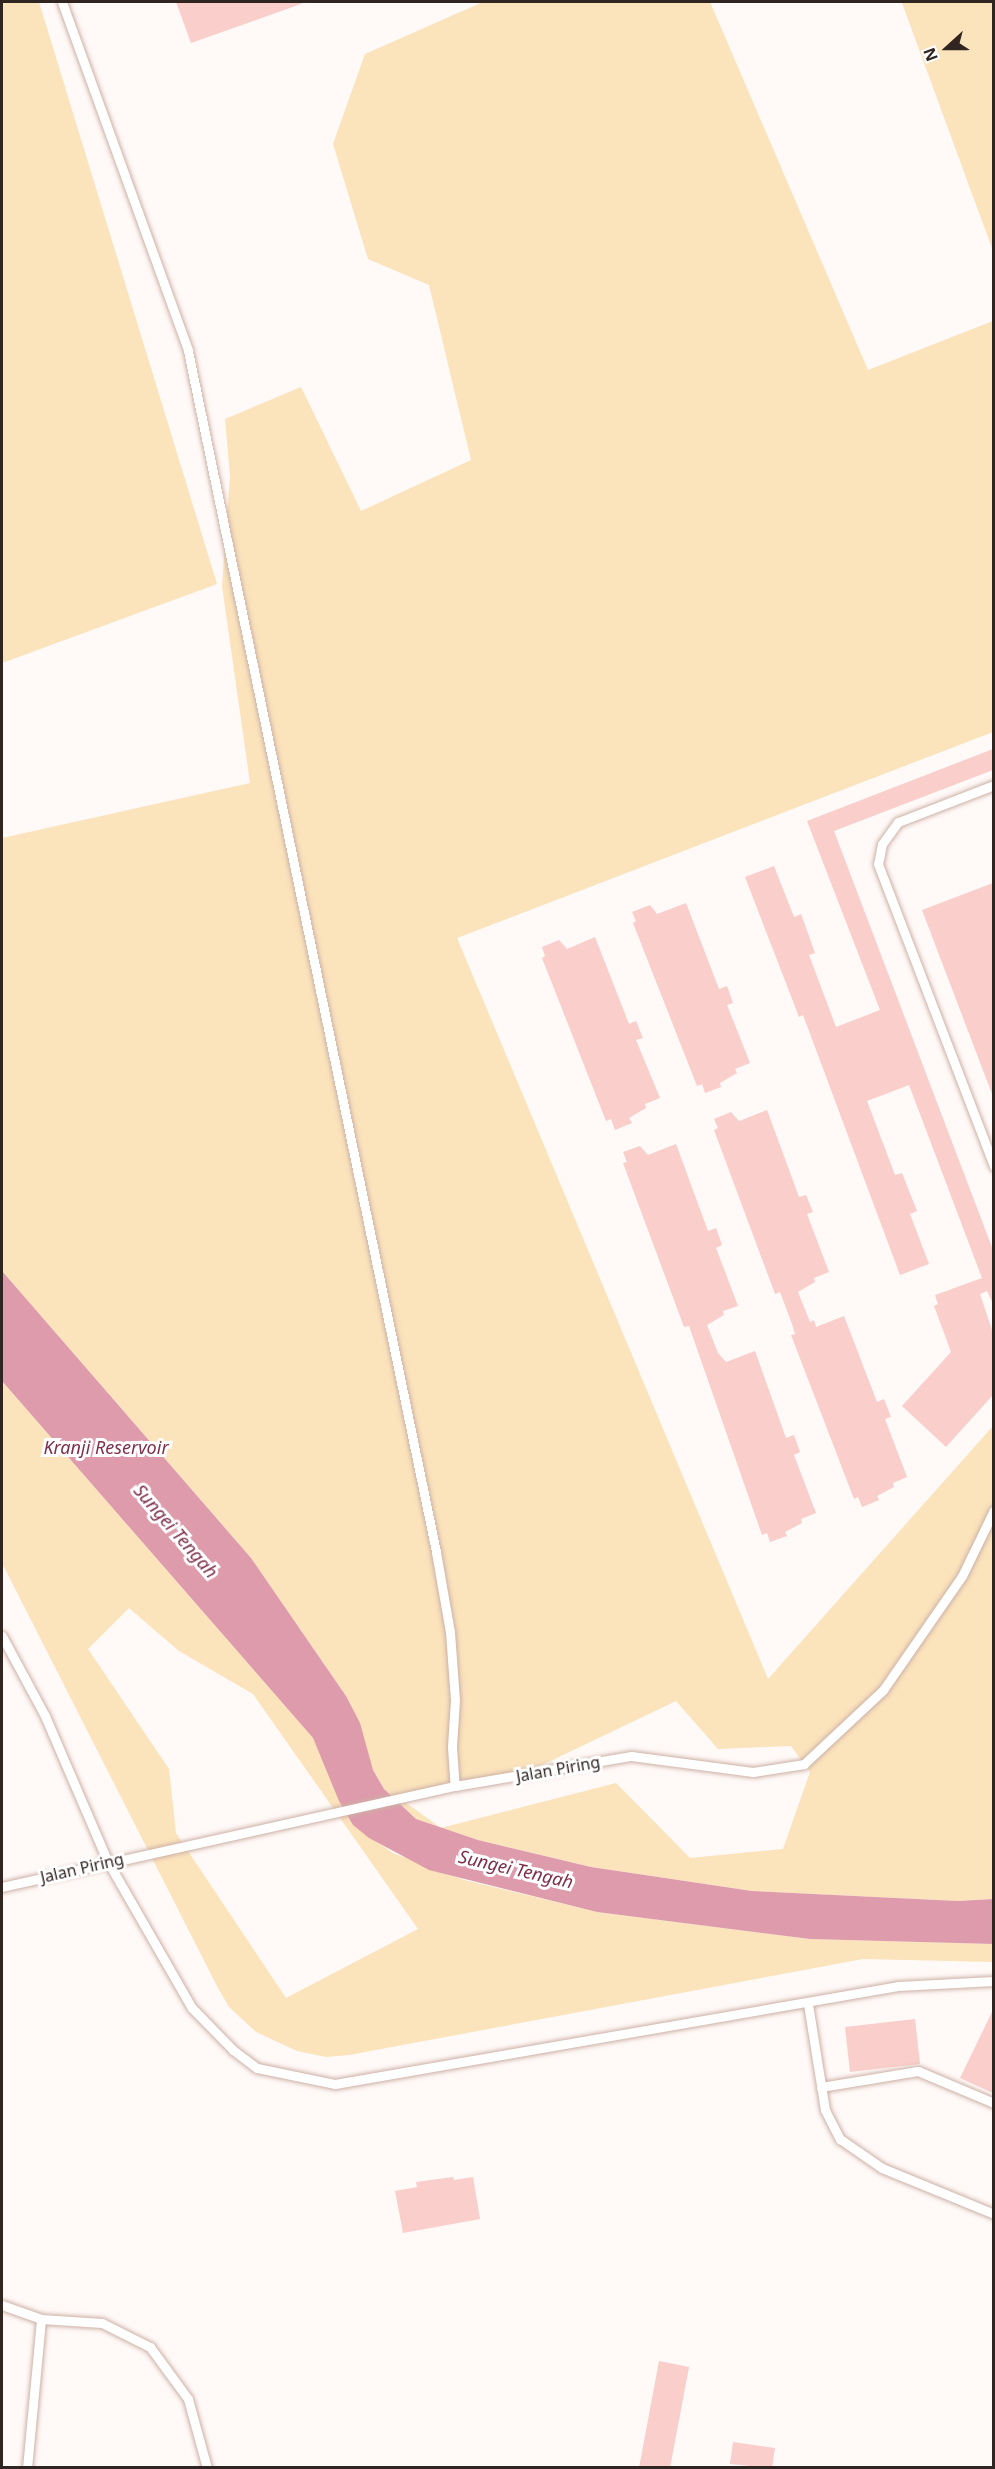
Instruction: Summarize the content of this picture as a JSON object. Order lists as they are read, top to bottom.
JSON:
{
  "streets": {
    "lane": ["Jalan Piring"]
  },
  "water": ["Kranji Reservoir", "Sungei Tengah"],
  "north": "left"
}
